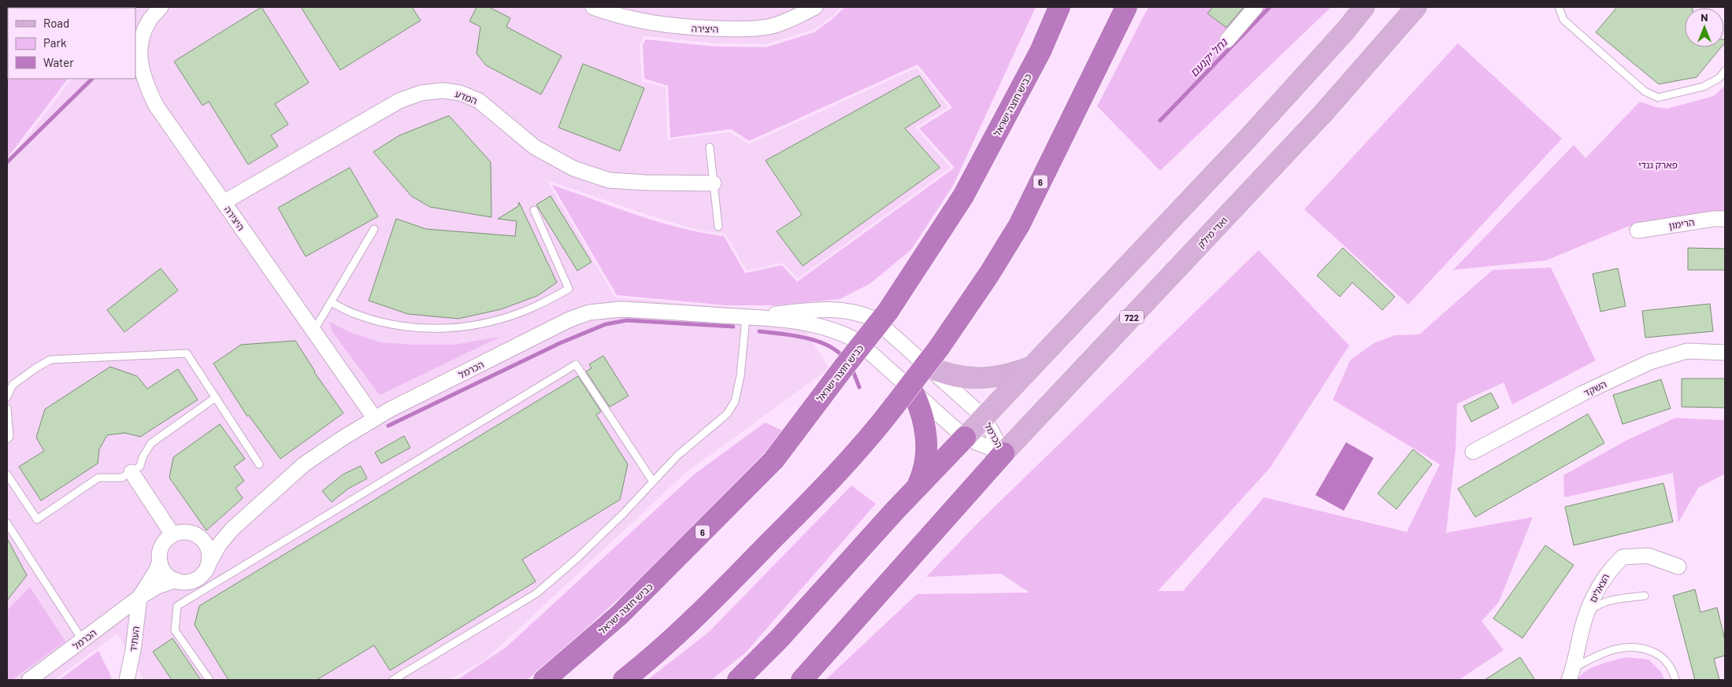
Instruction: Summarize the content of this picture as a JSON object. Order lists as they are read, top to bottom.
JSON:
{
  "streets": {
    "highway": ["כביש חוצה ישראל", "6"],
    "main road": ["ואדי מילק", "722"],
    "street": [
      "היצירה",
      "המדע",
      "הרימון",
      "הכרמל",
      "השקד",
      "הצאלים",
      "העתיד"
    ]
  },
  "crossings": [
    ["היצירה", "המדע"],
    ["היצירה", "הכרמל"],
    ["ואדי מילק", "הכרמל"],
    ["הכרמל", "העתיד"]
  ],
  "water": ["נחל יקנעם"],
  "parks": ["פארק גנדי"],
  "legend": ["Road", "Park", "Water"],
  "north": "top"
}
